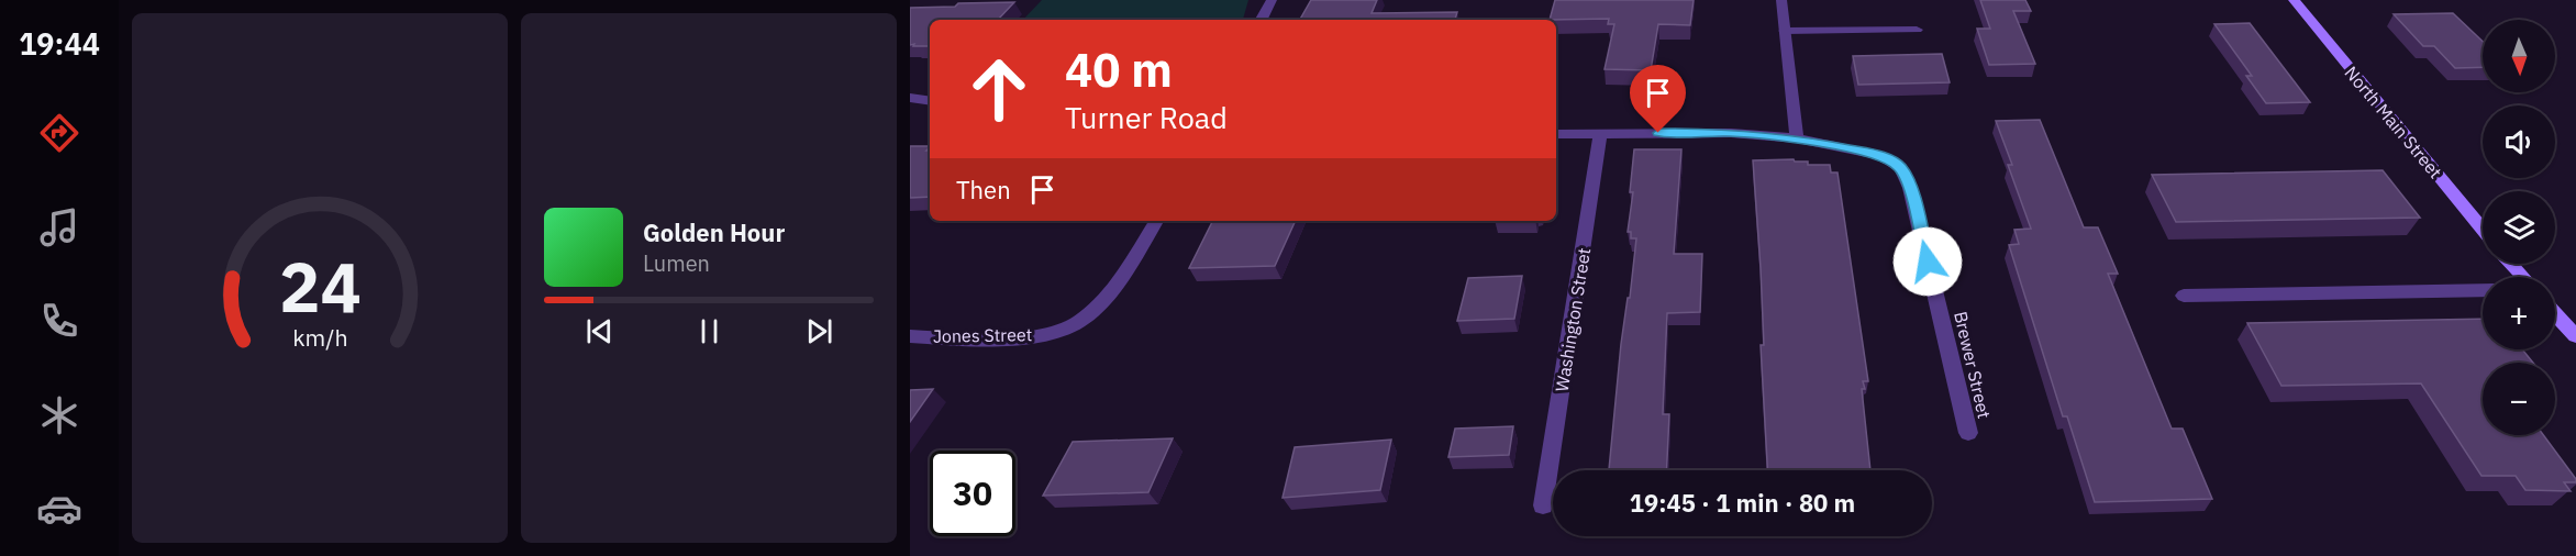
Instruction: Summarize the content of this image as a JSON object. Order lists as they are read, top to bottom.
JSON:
{
  "streets": {
    "main road": ["North Main Street"],
    "street": ["Washington Street", "Jones Street", "Brewer Street"]
  },
  "crossings": [
    ["Washington Street", "Brewer Street"]
  ],
  "north": "bottom",
  "page": {
    "tabs": "19:44",
    "map_buttons": ["+", "−"],
    "turn": ["40 m", "Turner Road"],
    "then": "Then",
    "song": ["Golden Hour", "Lumen"],
    "limit": "30",
    "trip": "19:45 · 1 min · 80 m",
    "gauge": ["24", "km/h"]
  }
}
